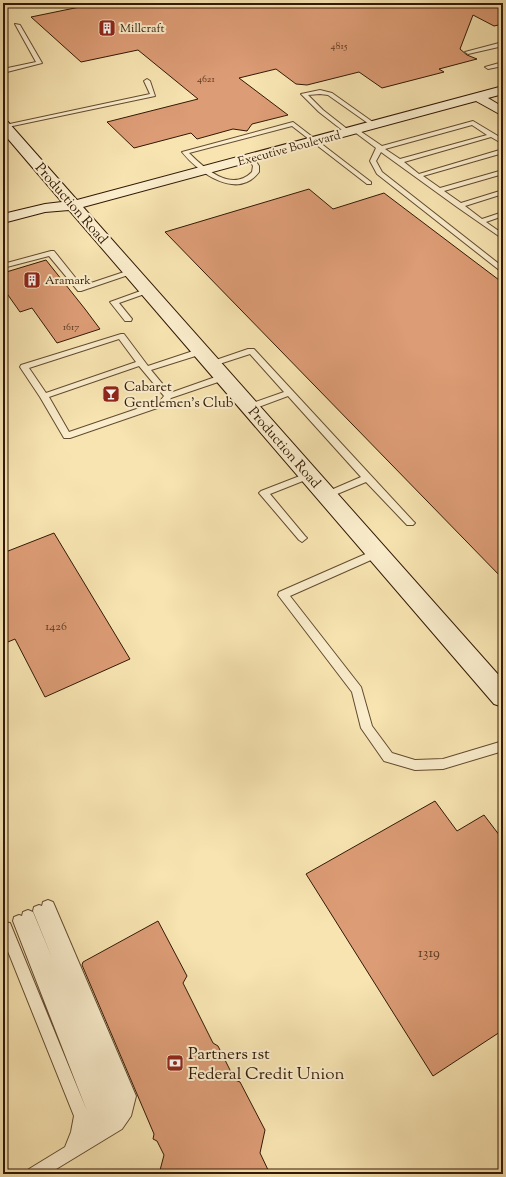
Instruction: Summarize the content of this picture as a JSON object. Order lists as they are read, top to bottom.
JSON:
{
  "streets": {
    "street": ["Executive Boulevard", "Production Road"]
  },
  "crossings": [
    ["Executive Boulevard", "Production Road"]
  ],
  "places": {
    "building": ["Millcraft", "Aramark"],
    "bar": ["Cabaret Gentlemen's Club"],
    "bank": ["Partners 1st Federal Credit Union"]
  },
  "house_numbers": [
    "4815",
    "4621",
    "1617",
    "1426",
    "1319"
  ]
}
